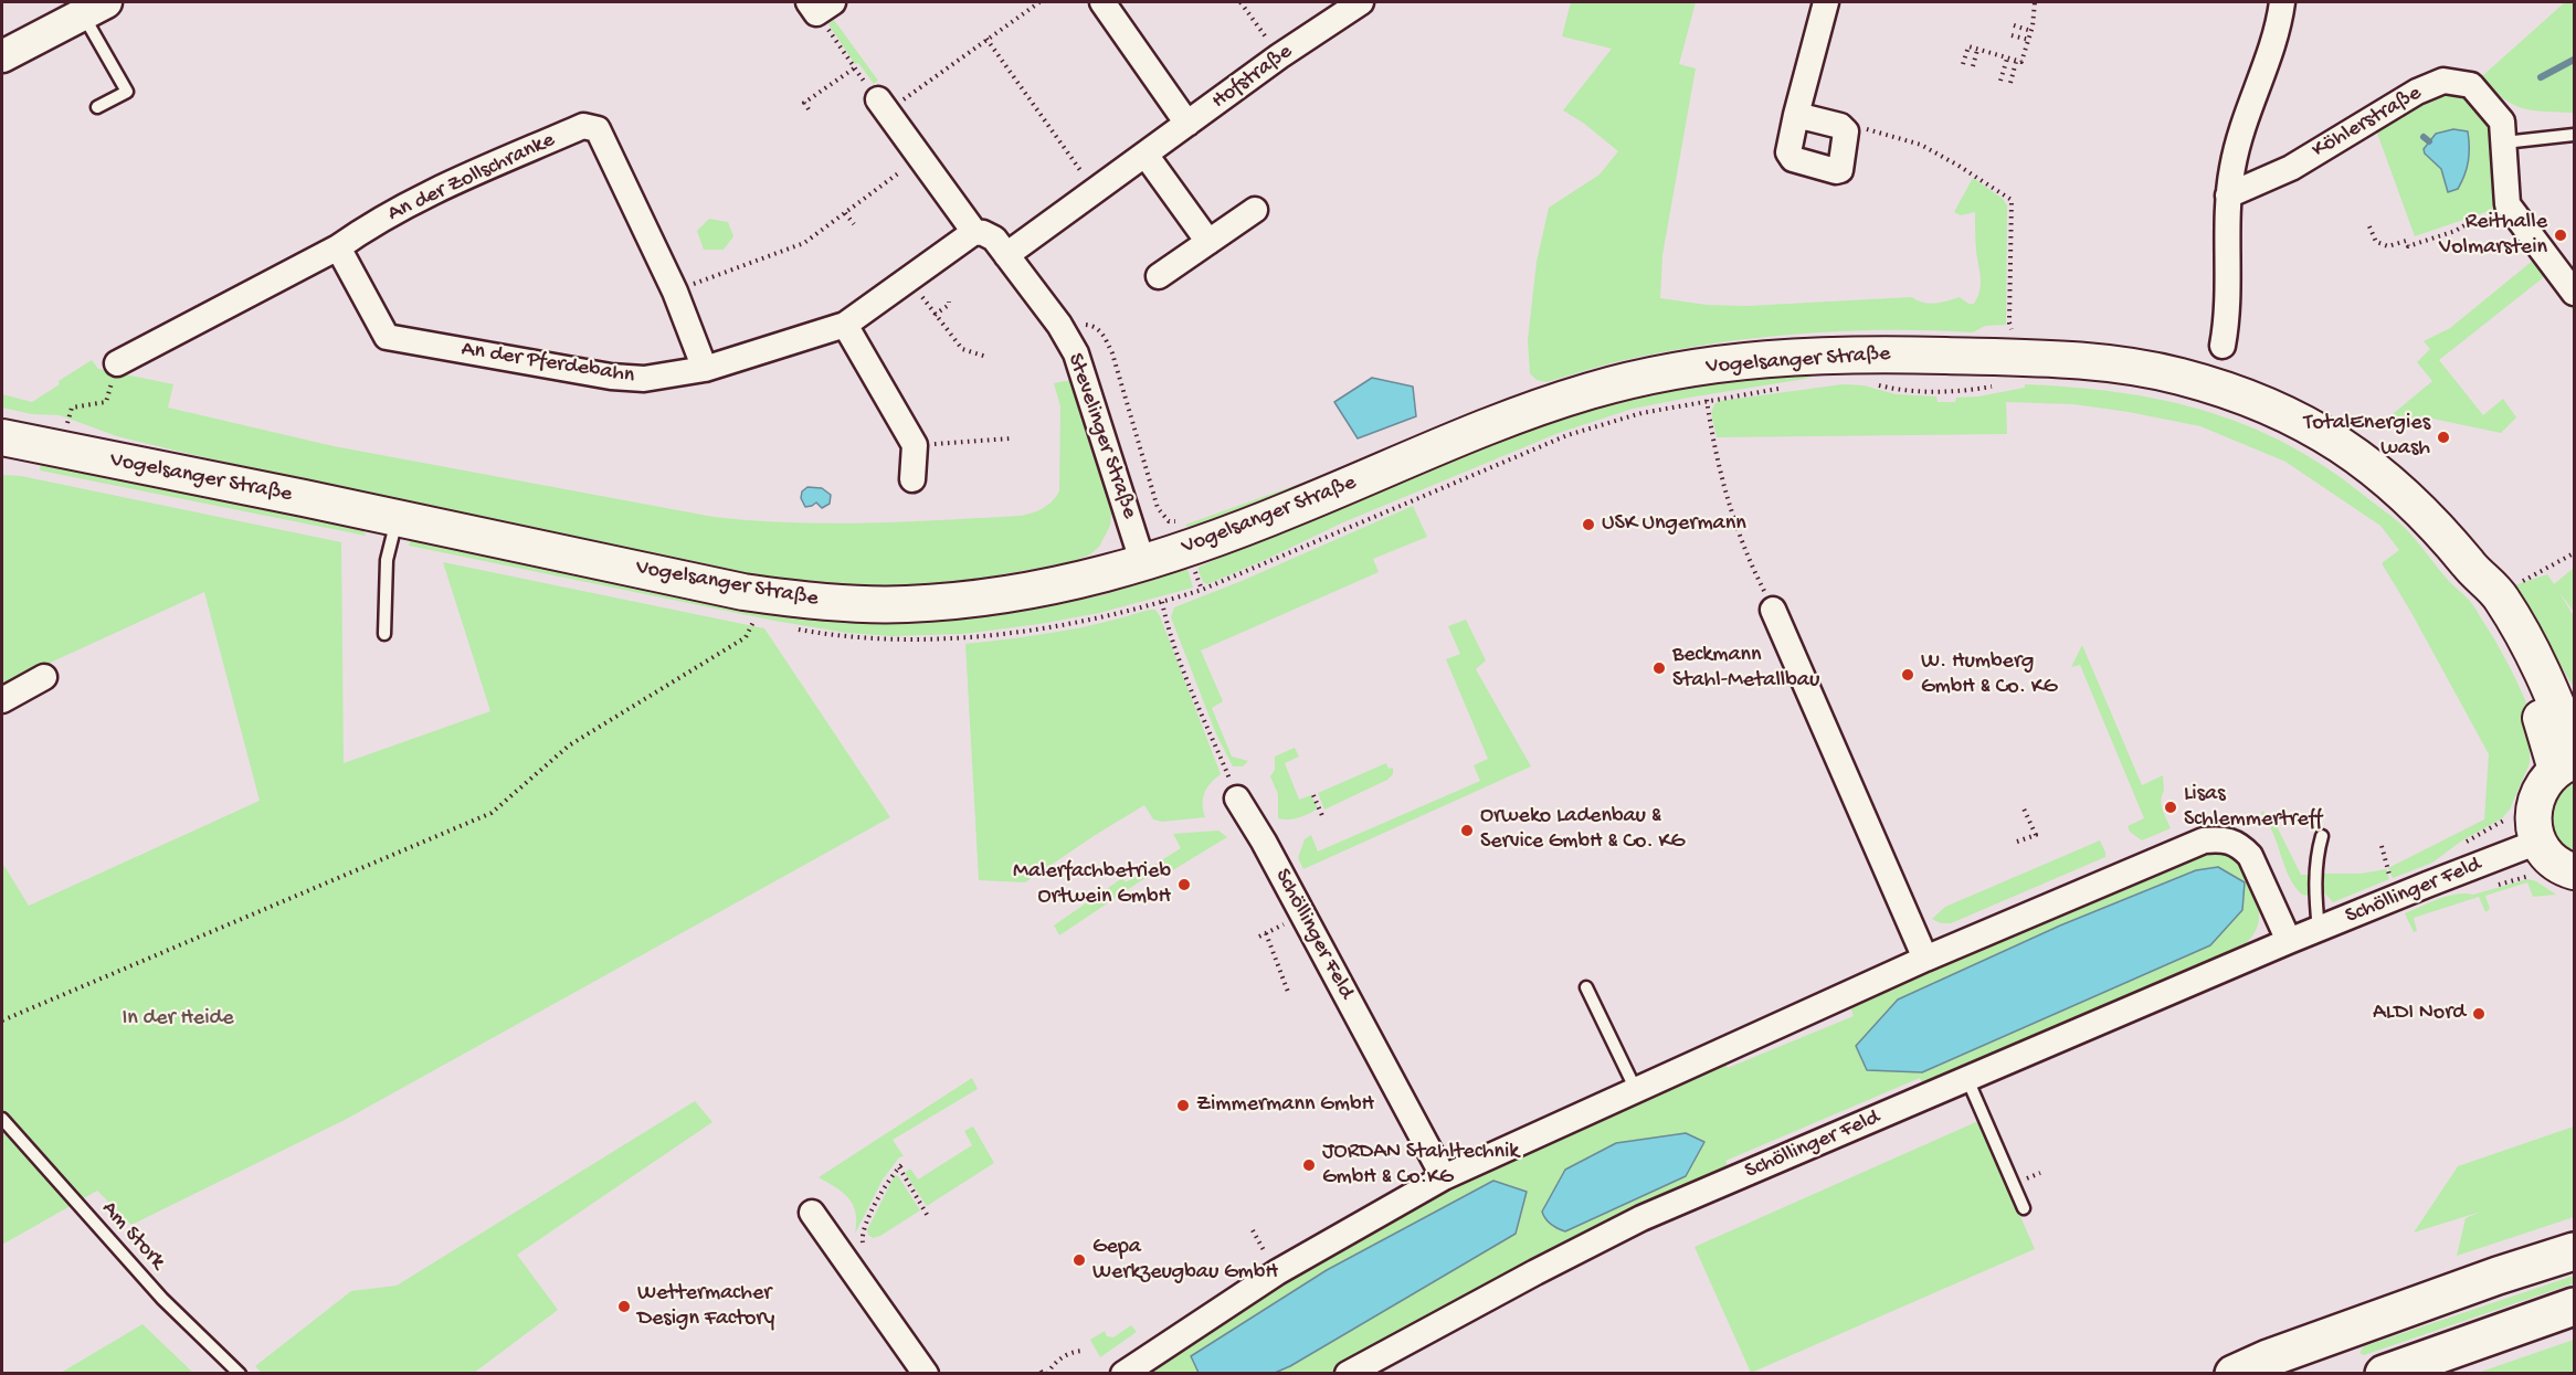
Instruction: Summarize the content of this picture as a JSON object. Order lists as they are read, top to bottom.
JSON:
{
  "streets": {
    "main road": ["Vogelsanger Straße"],
    "street": [
      "Hofstraße",
      "Köhlerstraße",
      "An der Zollschranke",
      "An der Pferdebahn",
      "Stevelinger Straße",
      "Schöllinger Feld"
    ],
    "lane": ["Am Stork"]
  },
  "crossings": [
    ["Hofstraße", "Stevelinger Straße"],
    ["An der Zollschranke", "An der Pferdebahn"],
    ["Vogelsanger Straße", "Stevelinger Straße"],
    ["An der Pferdebahn", "Stevelinger Straße"]
  ],
  "parks": ["In der Heide"],
  "places": [
    "Reithalle Volmarstein",
    "TotalEnergies wash",
    "USK Ungermann",
    "Beckmann Stahl-Metallbau",
    "W. Humberg GmbH & Co. KG",
    "Lisas Schlemmertreff",
    "Orweko Ladenbau & Service GmbH & Co. KG",
    "Malerfachbetrieb Ortwein GmbH",
    "ALDI Nord",
    "Zimmermann GmbH",
    "JORDAN Stahltechnik GmbH & Co.KG",
    "Gepa Werkzeugbau GmbH",
    "Wettermacher Design Factory"
  ]
}
